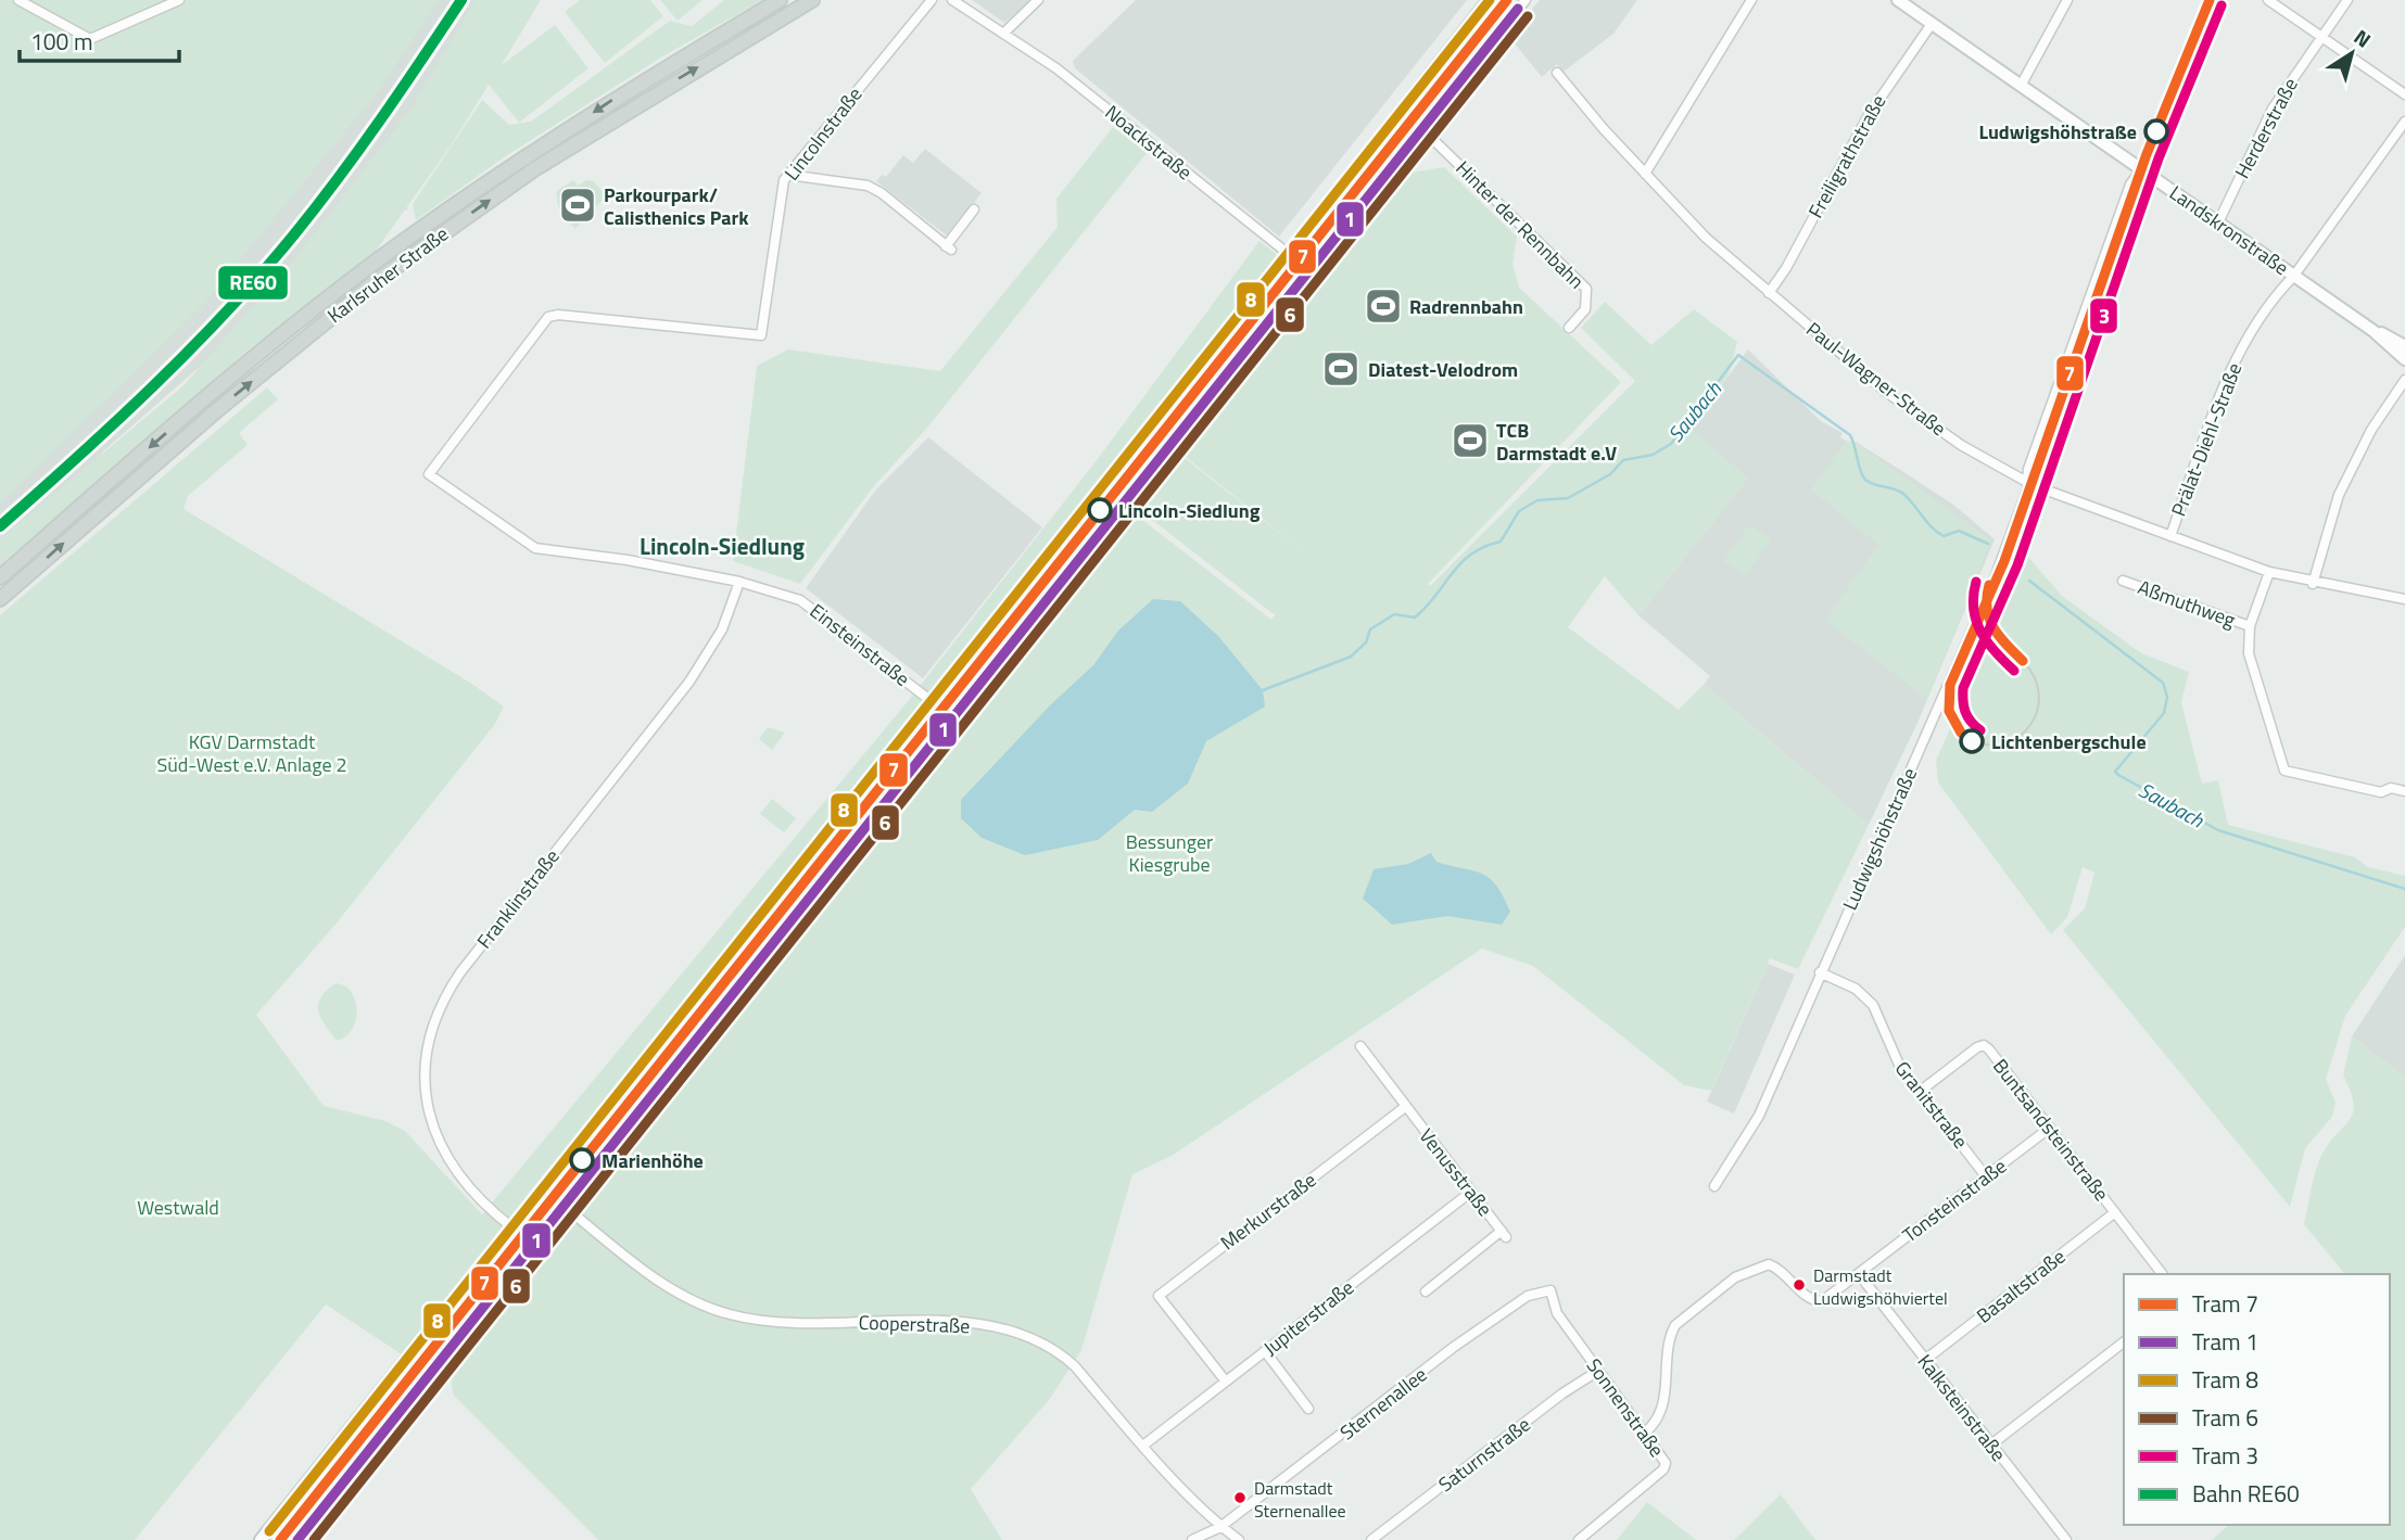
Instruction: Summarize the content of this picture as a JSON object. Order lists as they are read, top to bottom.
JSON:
{
  "streets": {
    "main road": ["Karlsruher Straße"],
    "street": [
      "Herderstraße",
      "Lincolnstraße",
      "Noackstraße",
      "Freiligrathstraße",
      "Hinter der Rennbahn",
      "Landskronstraße",
      "Paul-Wagner-Straße",
      "Prälat-Diehl-Straße",
      "Aßmuthweg",
      "Einsteinstraße",
      "Ludwigshöhstraße",
      "Franklinstraße",
      "Granitstraße",
      "Buntsandsteinstraße",
      "Venusstraße",
      "Tonsteinstraße",
      "Merkurstraße",
      "Basaltstraße",
      "Jupiterstraße",
      "Cooperstraße",
      "Sternenallee",
      "Sonnenstraße",
      "Kalksteinstraße",
      "Saturnstraße"
    ]
  },
  "crossings": [
    ["Herderstraße", "Landskronstraße"],
    ["Lincolnstraße", "Einsteinstraße"],
    ["Freiligrathstraße", "Landskronstraße"],
    ["Freiligrathstraße", "Paul-Wagner-Straße"],
    ["Landskronstraße", "Prälat-Diehl-Straße"],
    ["Landskronstraße", "Ludwigshöhstraße"],
    ["Paul-Wagner-Straße", "Prälat-Diehl-Straße"],
    ["Paul-Wagner-Straße", "Ludwigshöhstraße"],
    ["Einsteinstraße", "Franklinstraße"],
    ["Ludwigshöhstraße", "Granitstraße"],
    ["Granitstraße", "Buntsandsteinstraße"],
    ["Granitstraße", "Tonsteinstraße"],
    ["Buntsandsteinstraße", "Tonsteinstraße"],
    ["Buntsandsteinstraße", "Basaltstraße"],
    ["Venusstraße", "Merkurstraße"],
    ["Venusstraße", "Jupiterstraße"],
    ["Tonsteinstraße", "Sonnenstraße"],
    ["Tonsteinstraße", "Kalksteinstraße"],
    ["Merkurstraße", "Jupiterstraße"],
    ["Basaltstraße", "Kalksteinstraße"],
    ["Jupiterstraße", "Cooperstraße"],
    ["Cooperstraße", "Sternenallee"],
    ["Sternenallee", "Sonnenstraße"],
    ["Sonnenstraße", "Saturnstraße"]
  ],
  "districts": ["Lincoln-Siedlung"],
  "water": ["Saubach"],
  "parks": ["KGV Darmstadt Süd-West e.V. Anlage 2", "Bessunger Kiesgrube", "Westwald"],
  "places": {
    "other": [
      "Ludwigshöhstraße",
      "Lincoln-Siedlung",
      "Lichtenbergschule",
      "Marienhöhe",
      "Darmstadt Ludwigshöhviertel",
      "Darmstadt Sternenallee"
    ],
    "sports": [
      "Parkourpark/ Calisthenics Park",
      "Radrennbahn",
      "Diatest-Velodrom",
      "TCB Darmstadt e.V"
    ]
  },
  "lines": [
    "tram line 7",
    "tram line 8",
    "rail line RE60",
    "tram line 3",
    "tram line 1",
    "tram line 6"
  ],
  "legend": [
    "Tram 7",
    "Tram 1",
    "Tram 8",
    "Tram 6",
    "Tram 3",
    "Bahn RE60"
  ],
  "scale_bar": "100 m",
  "north": "top right"
}
